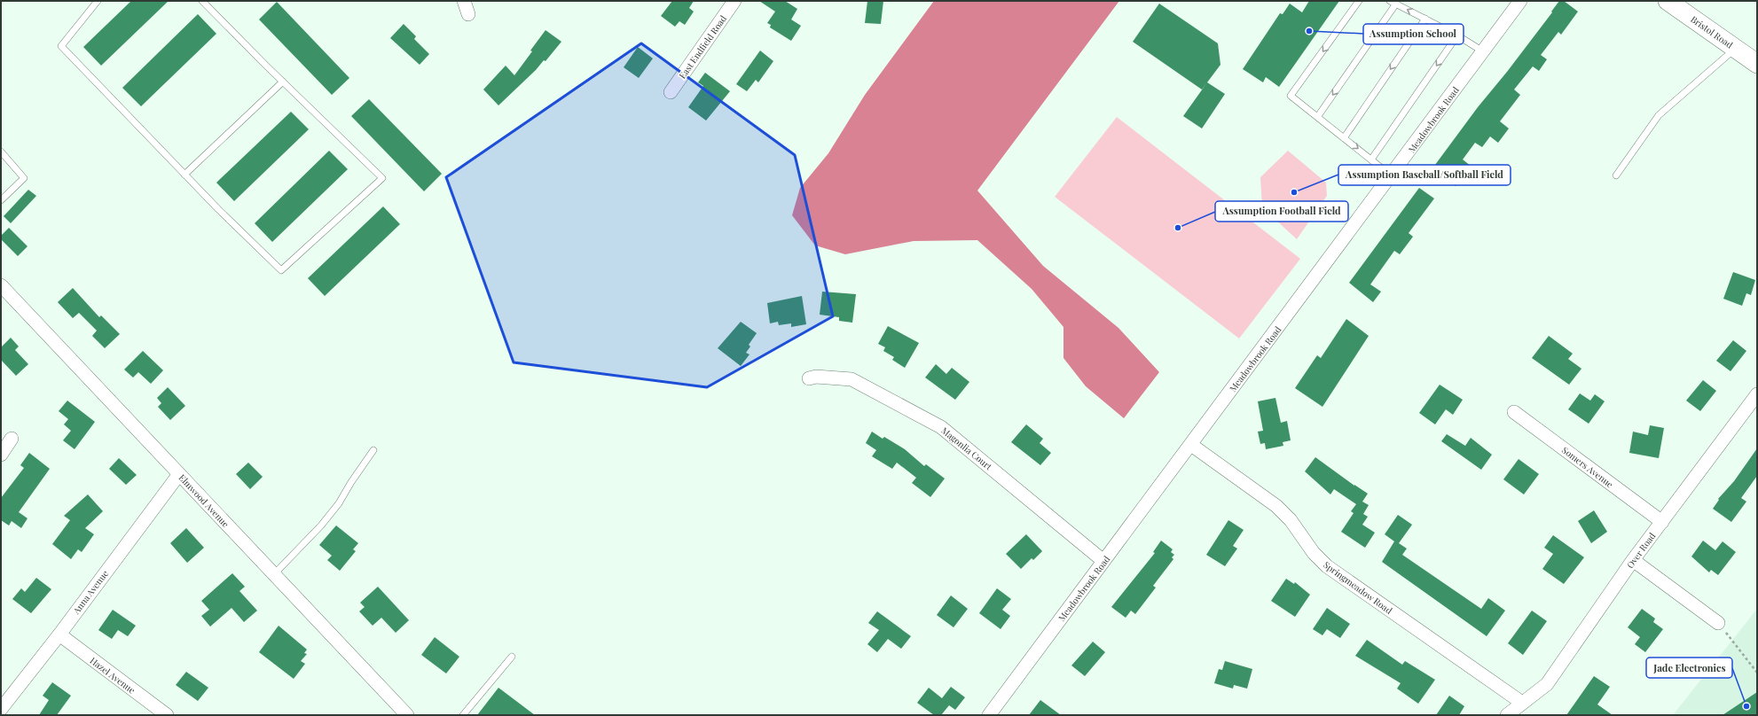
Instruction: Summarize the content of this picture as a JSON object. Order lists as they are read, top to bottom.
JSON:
{
  "streets": {
    "main road": ["Bristol Road"],
    "street": [
      "East Endfield Road",
      "Meadowbrook Road",
      "Magonlia Court",
      "Somers Avenue",
      "Elmwood Avenue",
      "Over Road",
      "Springmeadow Road",
      "Anna Avenue",
      "Hazel Avenue"
    ]
  },
  "crossings": [
    ["Meadowbrook Road", "Magonlia Court"],
    ["Meadowbrook Road", "Springmeadow Road"],
    ["Somers Avenue", "Over Road"],
    ["Elmwood Avenue", "Anna Avenue"],
    ["Over Road", "Springmeadow Road"],
    ["Anna Avenue", "Hazel Avenue"]
  ],
  "places": [
    "Assumption School",
    "Assumption Baseball/Softball Field",
    "Assumption Football Field",
    "Jade Electronics"
  ]
}
